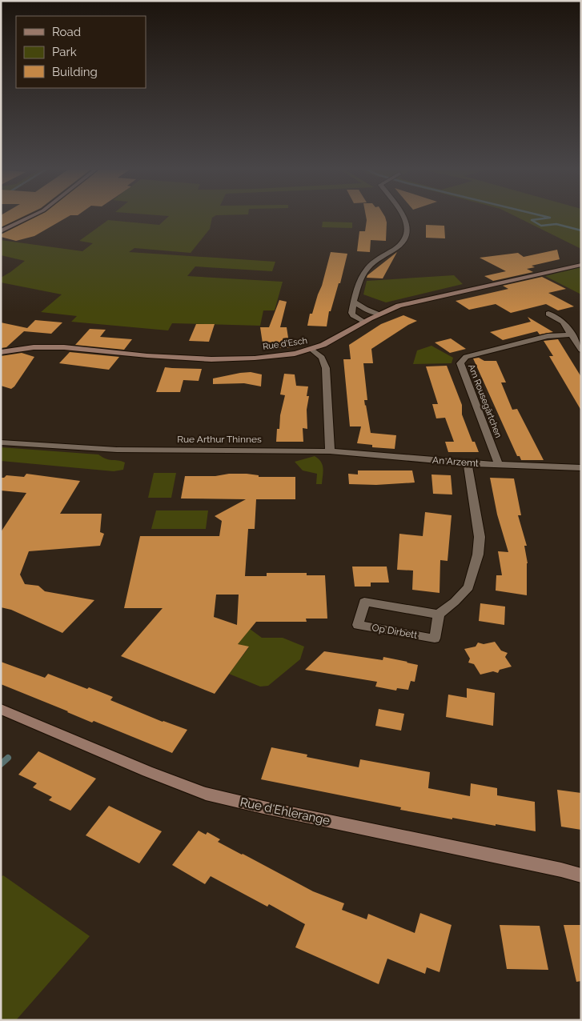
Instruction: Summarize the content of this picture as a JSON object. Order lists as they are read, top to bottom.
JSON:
{
  "streets": {
    "main road": ["Rue d'Esch", "Rue d'Ehlerange"],
    "street": [
      "Am Rousegärtchen",
      "Rue Arthur Thinnes",
      "An Arzemt",
      "Op Dirbett"
    ]
  },
  "crossings": [
    ["Am Rousegärtchen", "An Arzemt"],
    ["Rue Arthur Thinnes", "An Arzemt"]
  ],
  "legend": ["Road", "Park", "Building"]
}
